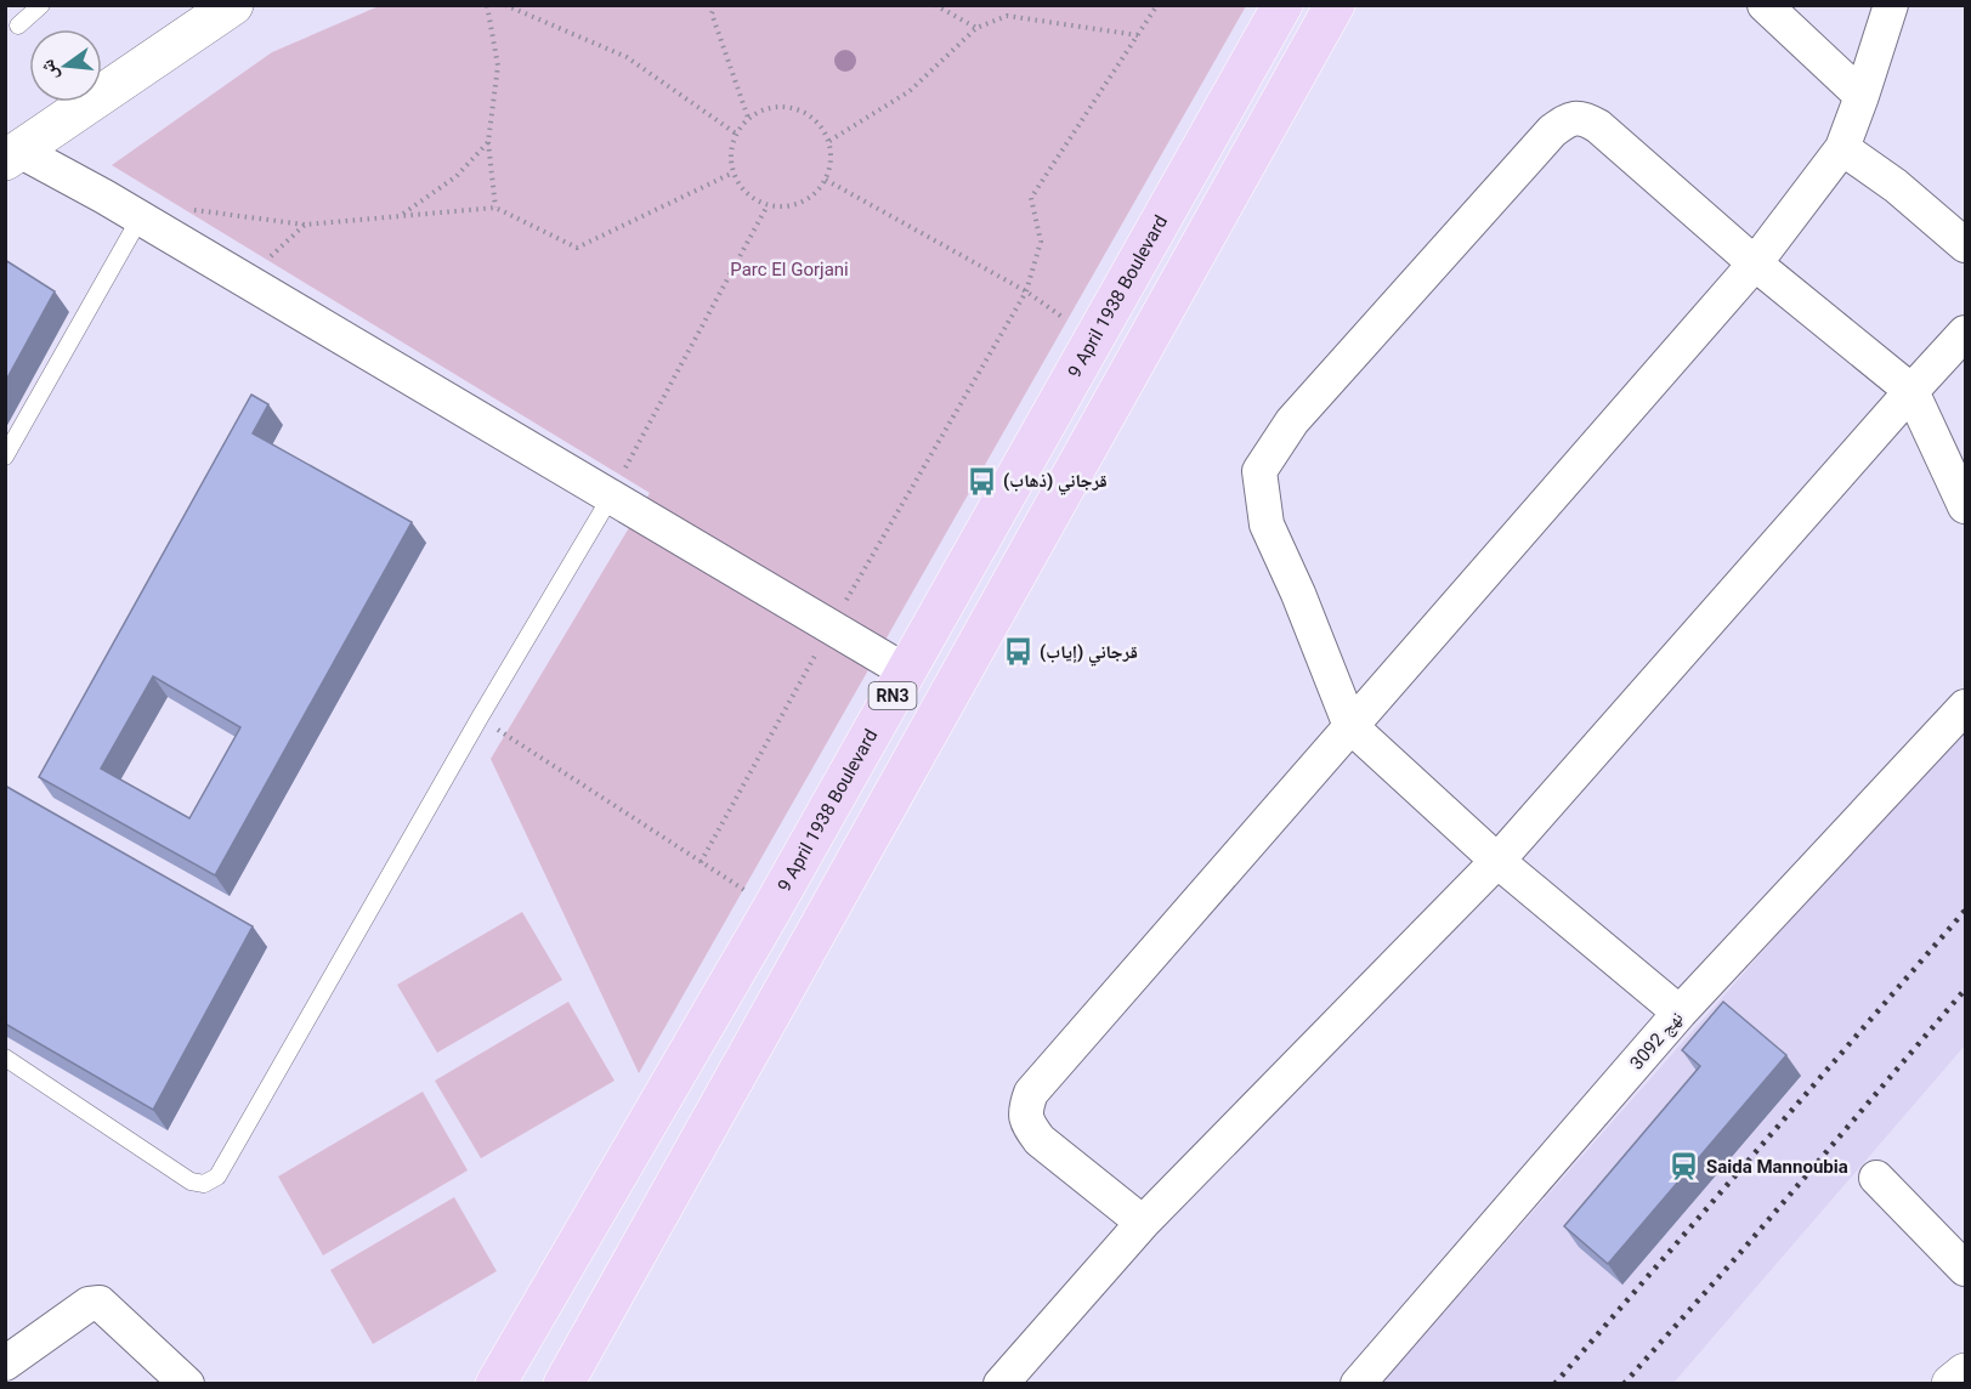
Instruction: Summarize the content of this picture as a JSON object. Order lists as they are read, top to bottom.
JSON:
{
  "streets": {
    "main road": ["9 April 1938 Boulevard", "RN3"],
    "street": ["نهج 3092"]
  },
  "parks": ["Parc El Gorjani"],
  "places": {
    "bus stop": ["قرجاني (ذهاب)", "قرجاني (إياب)"],
    "station": ["Saida Mannoubia"]
  },
  "north": "left"
}
